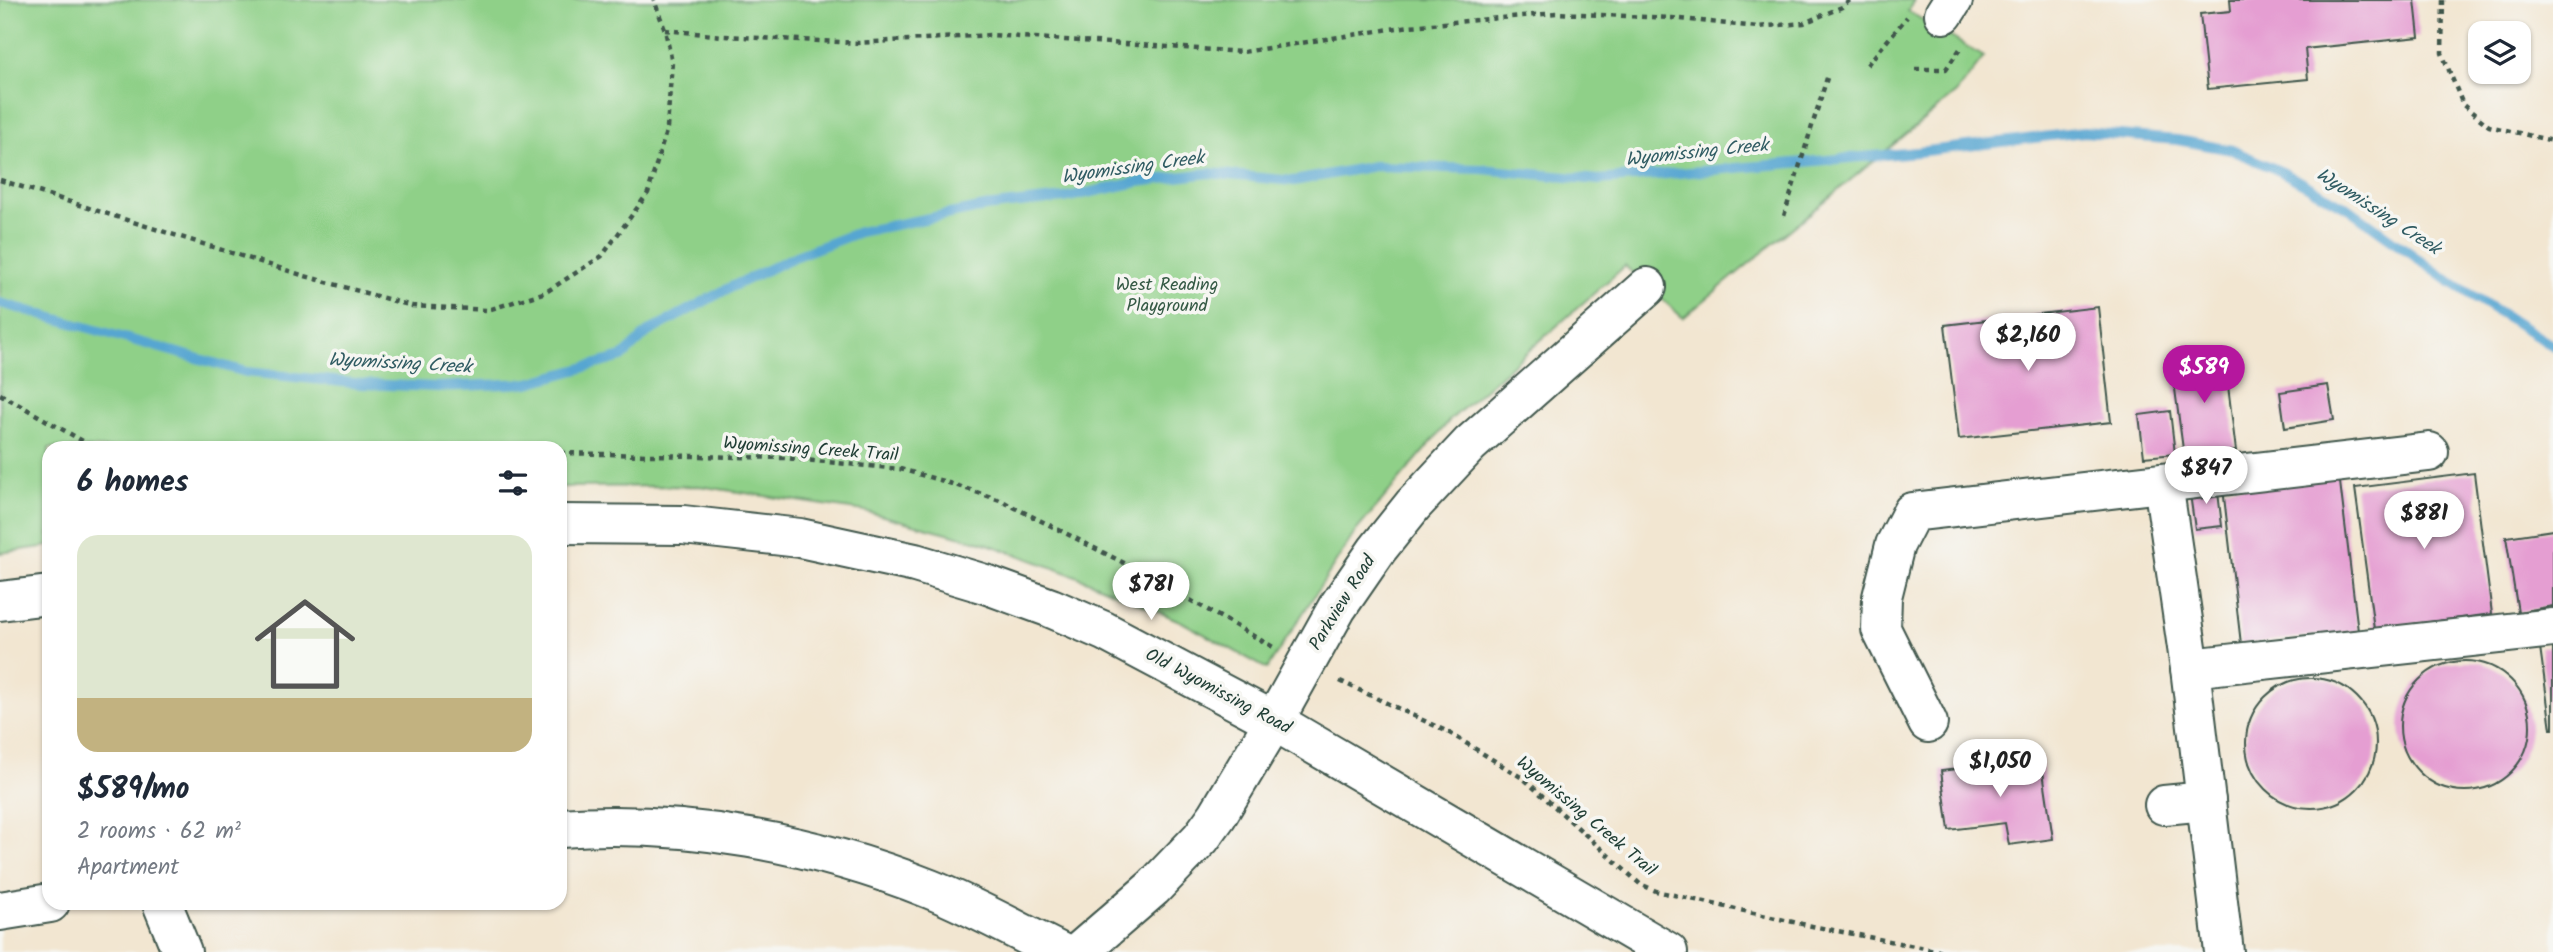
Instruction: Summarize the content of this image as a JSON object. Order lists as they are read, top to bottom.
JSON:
{
  "streets": {
    "street": ["Parkview Road", "Old Wyomissing Road"],
    "path": ["Wyomissing Creek Trail"]
  },
  "crossings": [
    ["Wyomissing Creek Trail", "Parkview Road"],
    ["Parkview Road", "Old Wyomissing Road"]
  ],
  "water": ["Wyomissing Creek"],
  "parks": ["West Reading Playground"],
  "page": {
    "price": [
      "$2,160",
      "$589",
      "$847",
      "$881",
      "$781",
      "$1,050"
    ],
    "heading": "6 homes",
    "list": [
      {
        "name": "$589/mo",
        "note": "2 rooms · 62 m² · Apartment"
      }
    ]
  }
}
